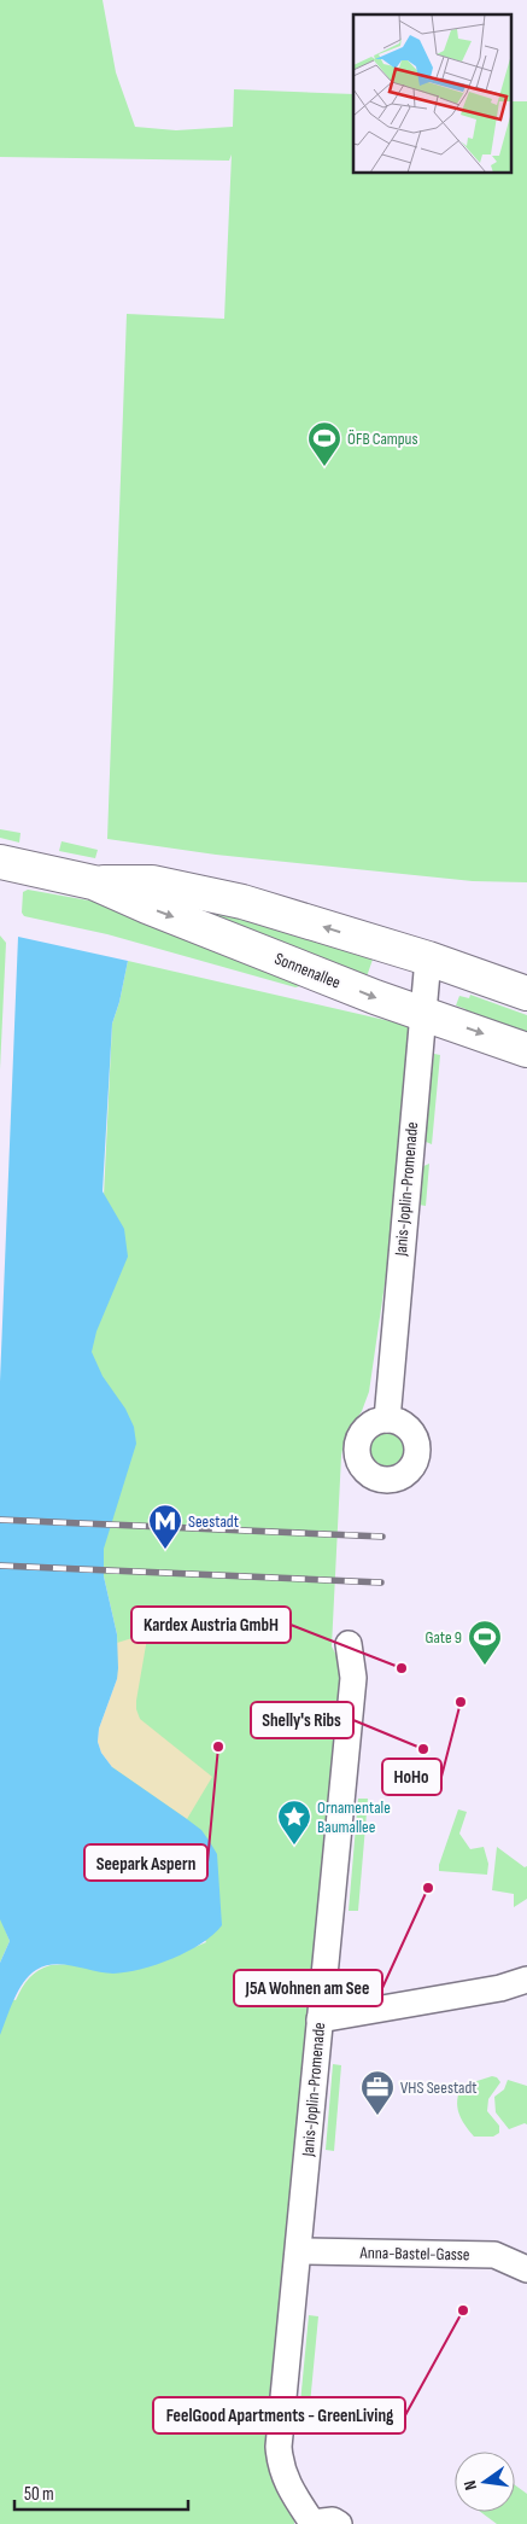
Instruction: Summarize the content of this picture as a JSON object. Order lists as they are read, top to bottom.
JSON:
{
  "streets": {
    "street": ["Sonnenallee", "Janis-Joplin-Promenade", "Anna-Bastel-Gasse"]
  },
  "crossings": [
    ["Sonnenallee", "Janis-Joplin-Promenade"],
    ["Janis-Joplin-Promenade", "Anna-Bastel-Gasse"]
  ],
  "places": {
    "sports": ["ÖFB Campus", "Gate 9"],
    "metro station": ["Seestadt"],
    "other": [
      "Kardex Austria GmbH",
      "HoHo",
      "Seepark Aspern",
      "Shelly's Ribs",
      "J5A Wohnen am See",
      "FeelGood Apartments - GreenLiving"
    ],
    "place": ["Ornamentale Baumallee"],
    "office": ["VHS Seestadt"]
  },
  "scale_bar": "50 m",
  "north": "left"
}
